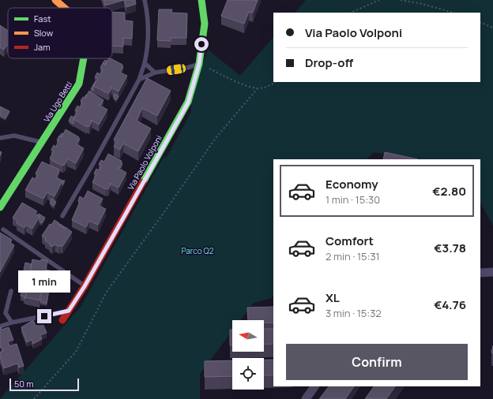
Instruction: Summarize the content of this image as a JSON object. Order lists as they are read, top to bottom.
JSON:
{
  "streets": {
    "street": ["Via Ugo Betti", "Via Paolo Volponi"]
  },
  "parks": ["Parco Q2"],
  "legend": ["Fast", "Slow", "Jam"],
  "scale_bar": "50 m",
  "north": "left",
  "page": {
    "banner": ["Via Paolo Volponi", "Drop-off"],
    "list": [
      {
        "name": "Economy",
        "note": "1 min · 15:30",
        "value": "€2.80"
      },
      {
        "name": "Comfort",
        "note": "2 min · 15:31",
        "value": "€3.78"
      },
      {
        "name": "XL",
        "note": "3 min · 15:32",
        "value": "€4.76"
      }
    ],
    "bubble": "1 min",
    "buttons": "Confirm",
    "scale": "50 m"
  }
}
